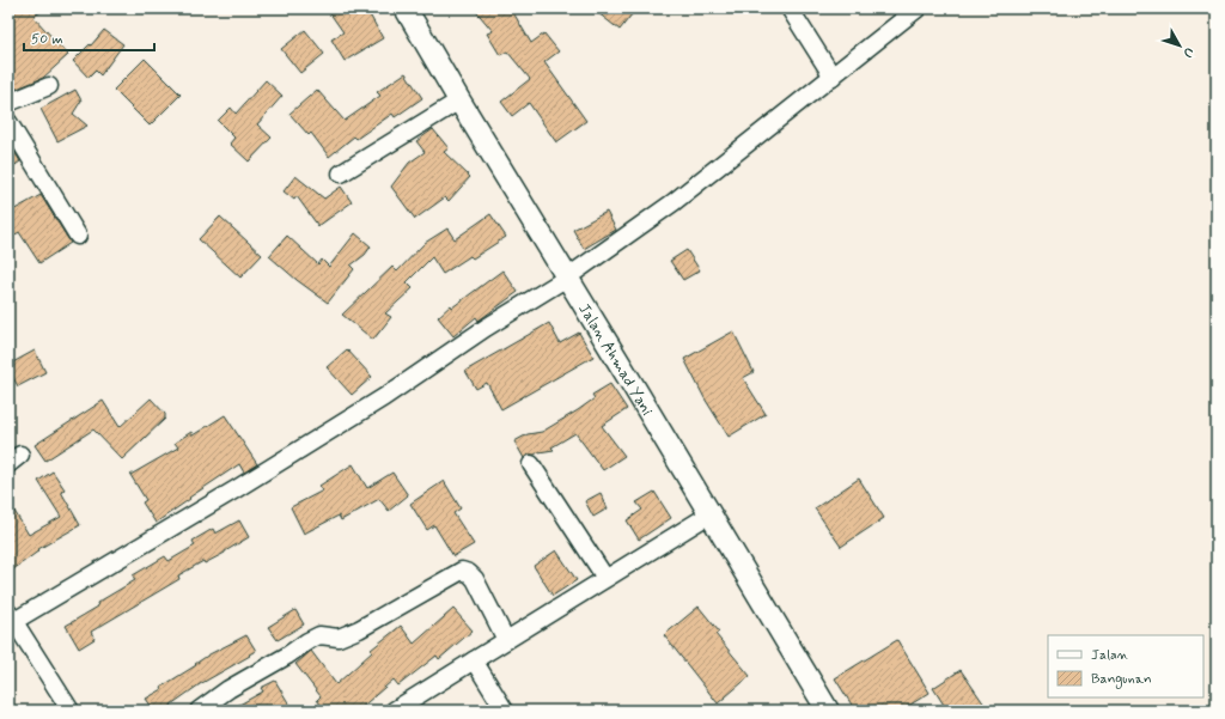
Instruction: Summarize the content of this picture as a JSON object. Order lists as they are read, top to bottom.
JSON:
{
  "streets": {
    "street": ["Jalan Ahmad Yani"]
  },
  "legend": ["Jalan", "Bangunan"],
  "scale_bar": "50 m",
  "north": "bottom right"
}
